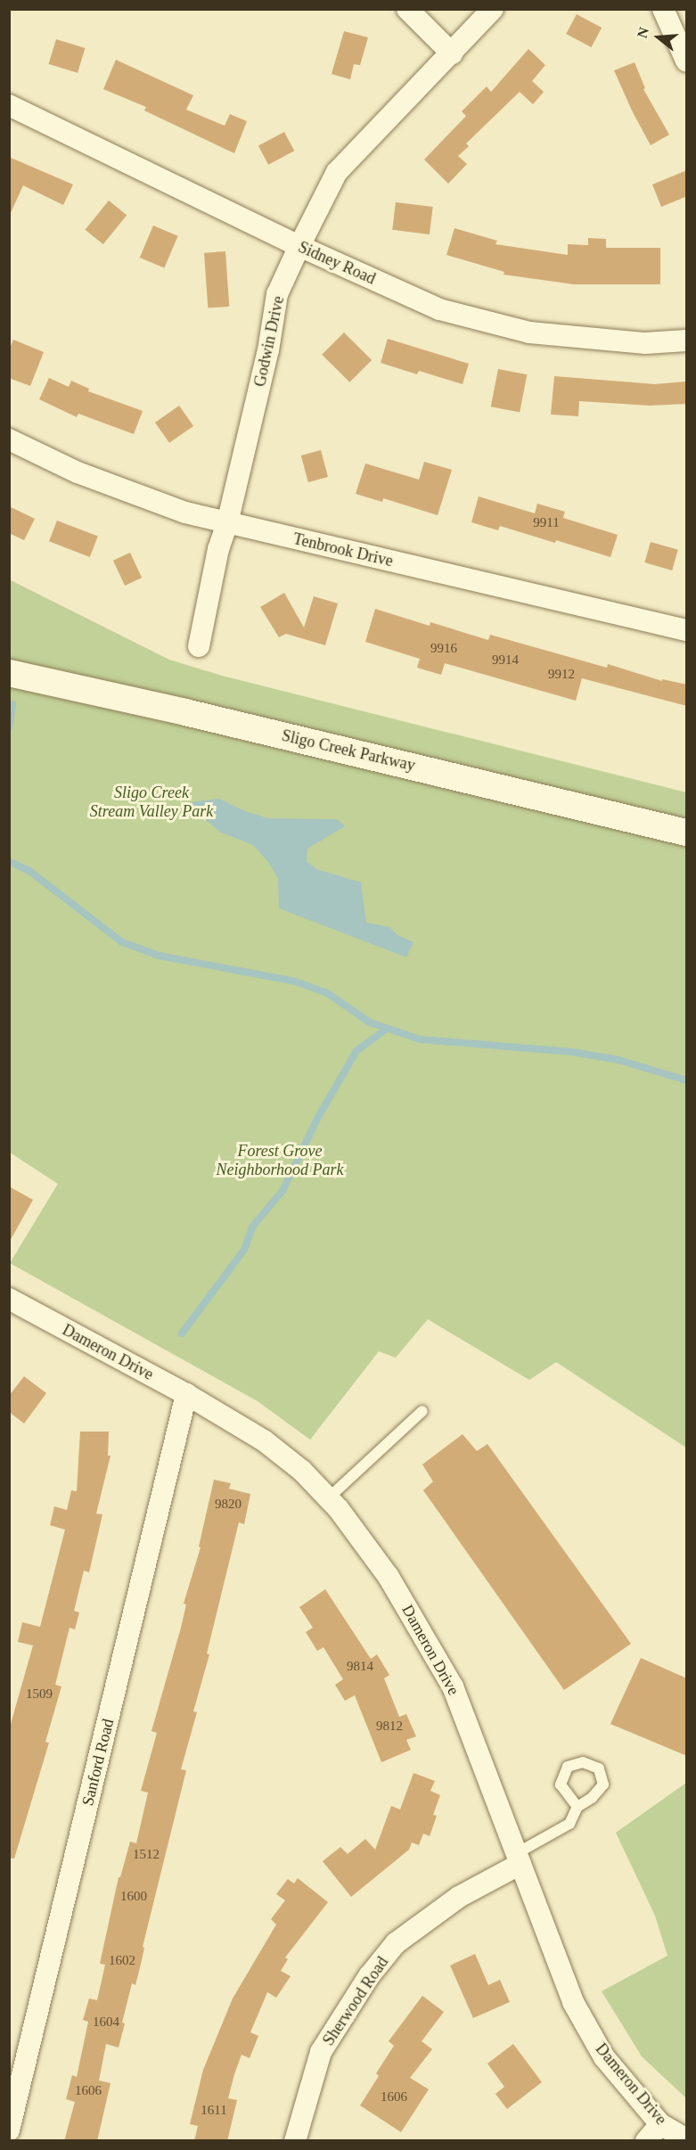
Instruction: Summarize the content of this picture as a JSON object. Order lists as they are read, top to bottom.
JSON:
{
  "streets": {
    "street": [
      "Sidney Road",
      "Godwin Drive",
      "Tenbrook Drive",
      "Sligo Creek Parkway",
      "Dameron Drive",
      "Sanford Road",
      "Sherwood Road"
    ]
  },
  "crossings": [
    ["Sidney Road", "Godwin Drive"],
    ["Godwin Drive", "Tenbrook Drive"],
    ["Dameron Drive", "Sanford Road"],
    ["Dameron Drive", "Sherwood Road"]
  ],
  "parks": ["Sligo Creek Stream Valley Park", "Forest Grove Neighborhood Park"],
  "house_numbers": [
    "9911",
    "9916",
    "9914",
    "9912",
    "9820",
    "9814",
    "1509",
    "9812",
    "1512",
    "1600",
    "1602",
    "1604",
    "1606",
    "1606",
    "1611"
  ],
  "north": "left"
}
